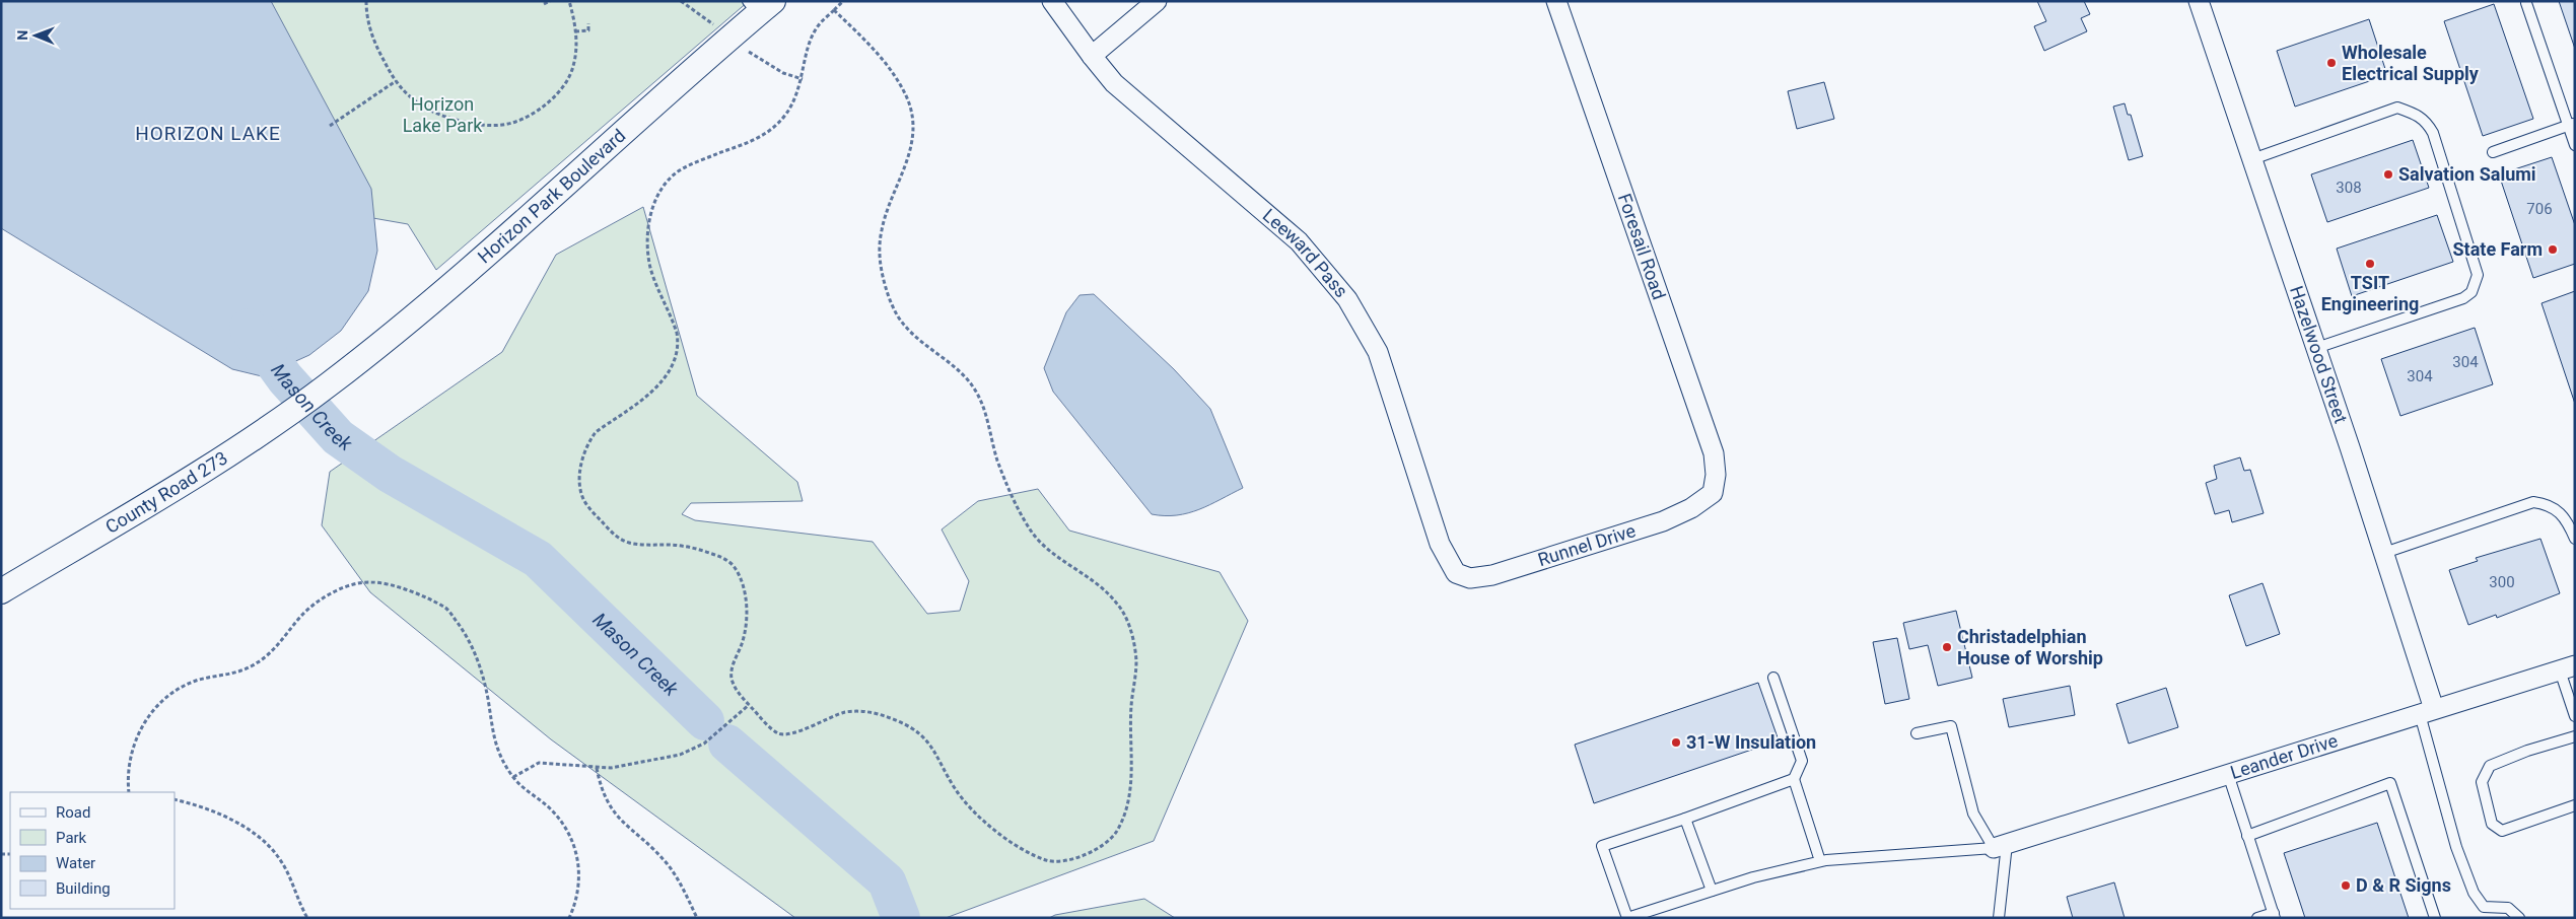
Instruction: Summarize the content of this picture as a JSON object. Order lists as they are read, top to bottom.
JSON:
{
  "streets": {
    "street": [
      "Horizon Park Boulevard",
      "Foresail Road",
      "Leeward Pass",
      "Hazelwood Street",
      "County Road 273",
      "Runnel Drive",
      "Leander Drive"
    ]
  },
  "crossings": [
    ["Horizon Park Boulevard", "County Road 273"],
    ["Foresail Road", "Runnel Drive"],
    ["Leeward Pass", "Runnel Drive"],
    ["Hazelwood Street", "Leander Drive"]
  ],
  "districts": ["HORIZON LAKE"],
  "water": ["Mason Creek"],
  "parks": ["Horizon Lake Park"],
  "places": [
    "Wholesale Electrical Supply",
    "Salvation Salumi",
    "State Farm",
    "TSIT Engineering",
    "Christadelphian House of Worship",
    "31-W Insulation",
    "D & R Signs"
  ],
  "house_numbers": [
    "308",
    "706",
    "304",
    "304",
    "300"
  ],
  "legend": [
    "Road",
    "Park",
    "Water",
    "Building"
  ],
  "north": "left"
}
